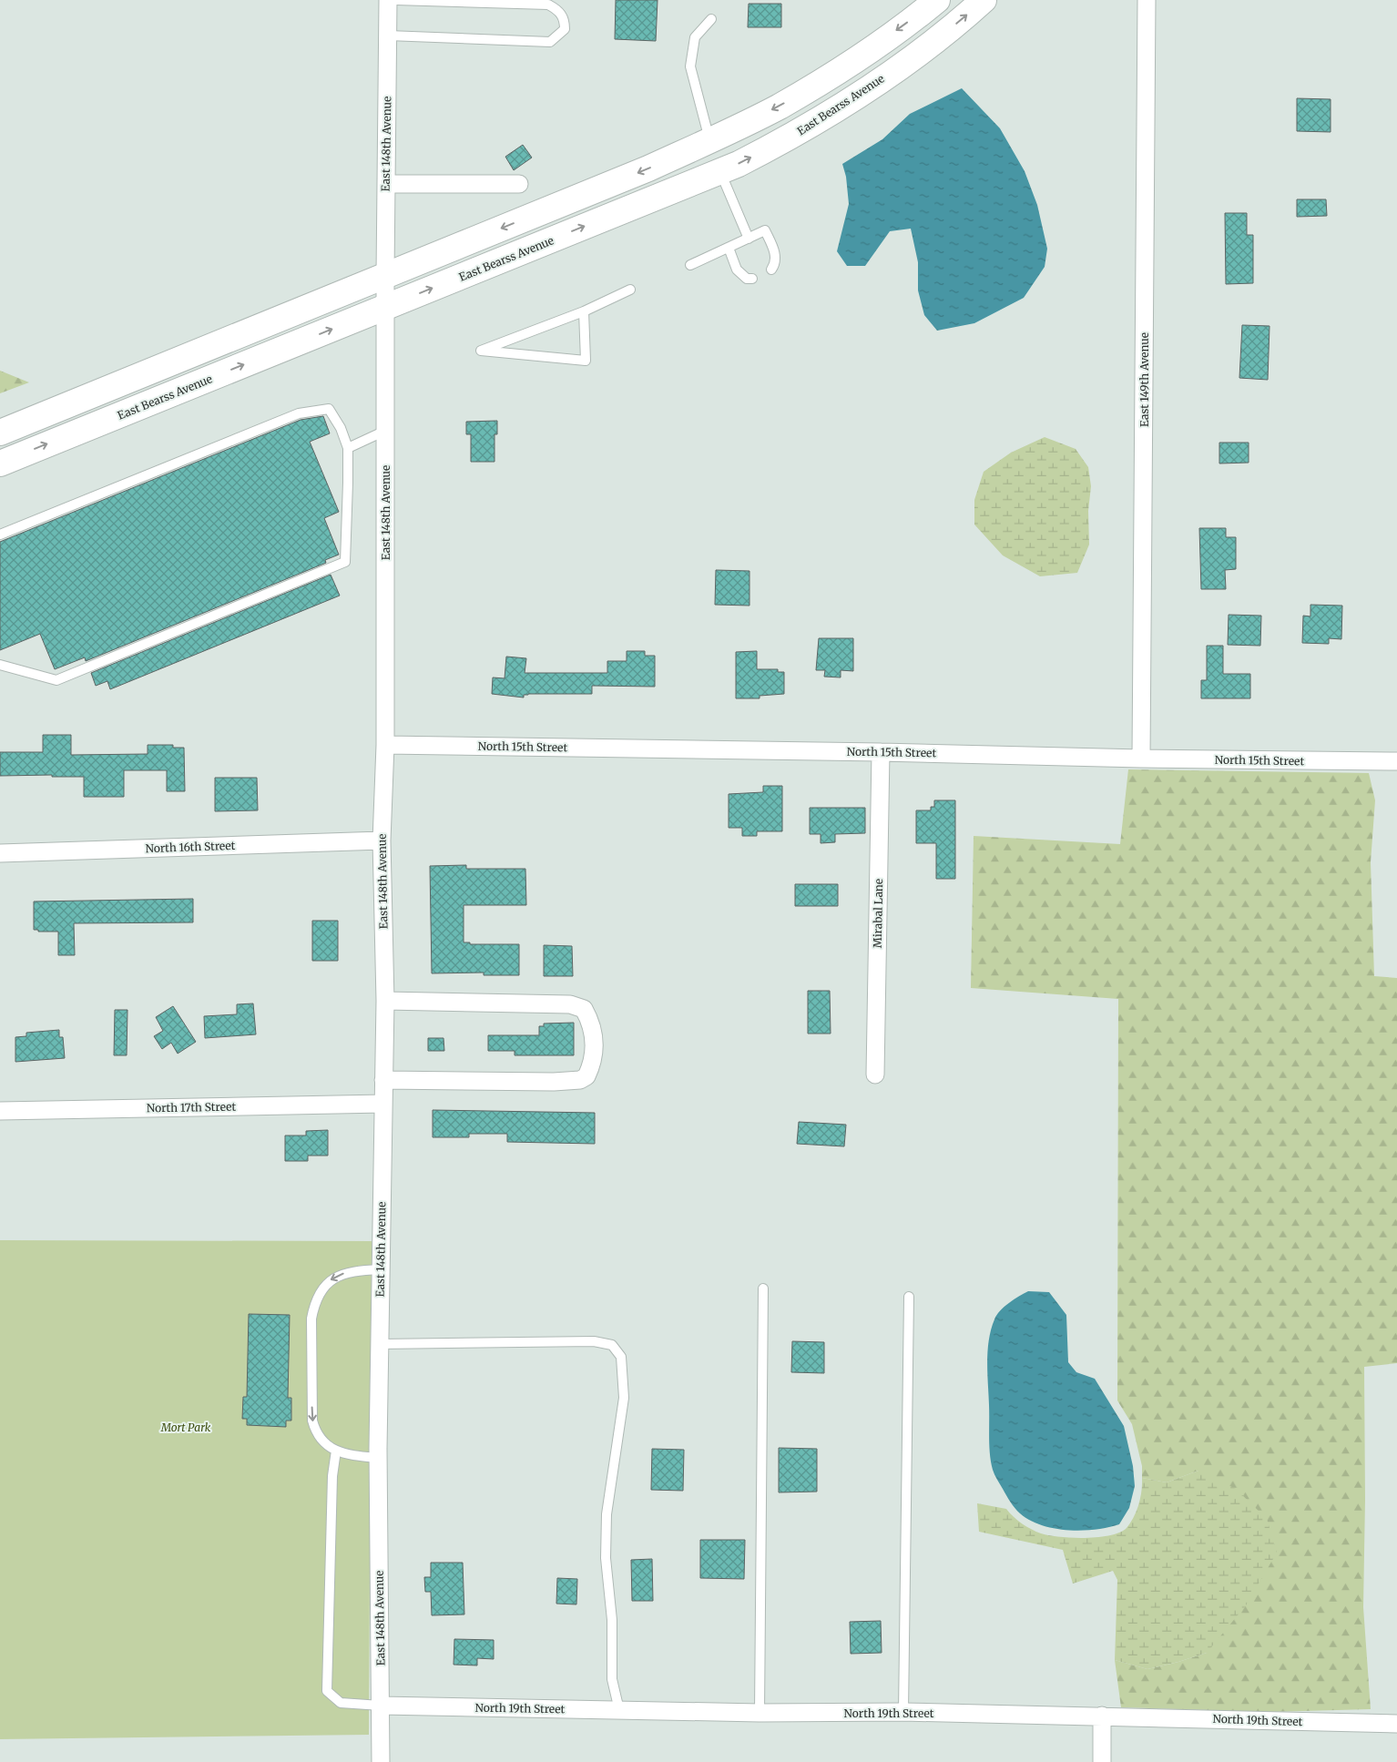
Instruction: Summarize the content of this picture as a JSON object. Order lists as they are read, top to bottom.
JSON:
{
  "streets": {
    "main road": ["East Bearss Avenue"],
    "street": [
      "East 148th Avenue",
      "East 149th Avenue",
      "North 15th Street",
      "North 16th Street",
      "Mirabal Lane",
      "North 17th Street",
      "North 19th Street"
    ]
  },
  "crossings": [
    ["East Bearss Avenue", "East 148th Avenue"],
    ["East 148th Avenue", "North 15th Street"],
    ["East 148th Avenue", "North 16th Street"],
    ["East 148th Avenue", "North 17th Street"],
    ["East 148th Avenue", "North 19th Street"],
    ["East 149th Avenue", "North 15th Street"],
    ["North 15th Street", "Mirabal Lane"]
  ],
  "parks": ["Mort Park"]
}
